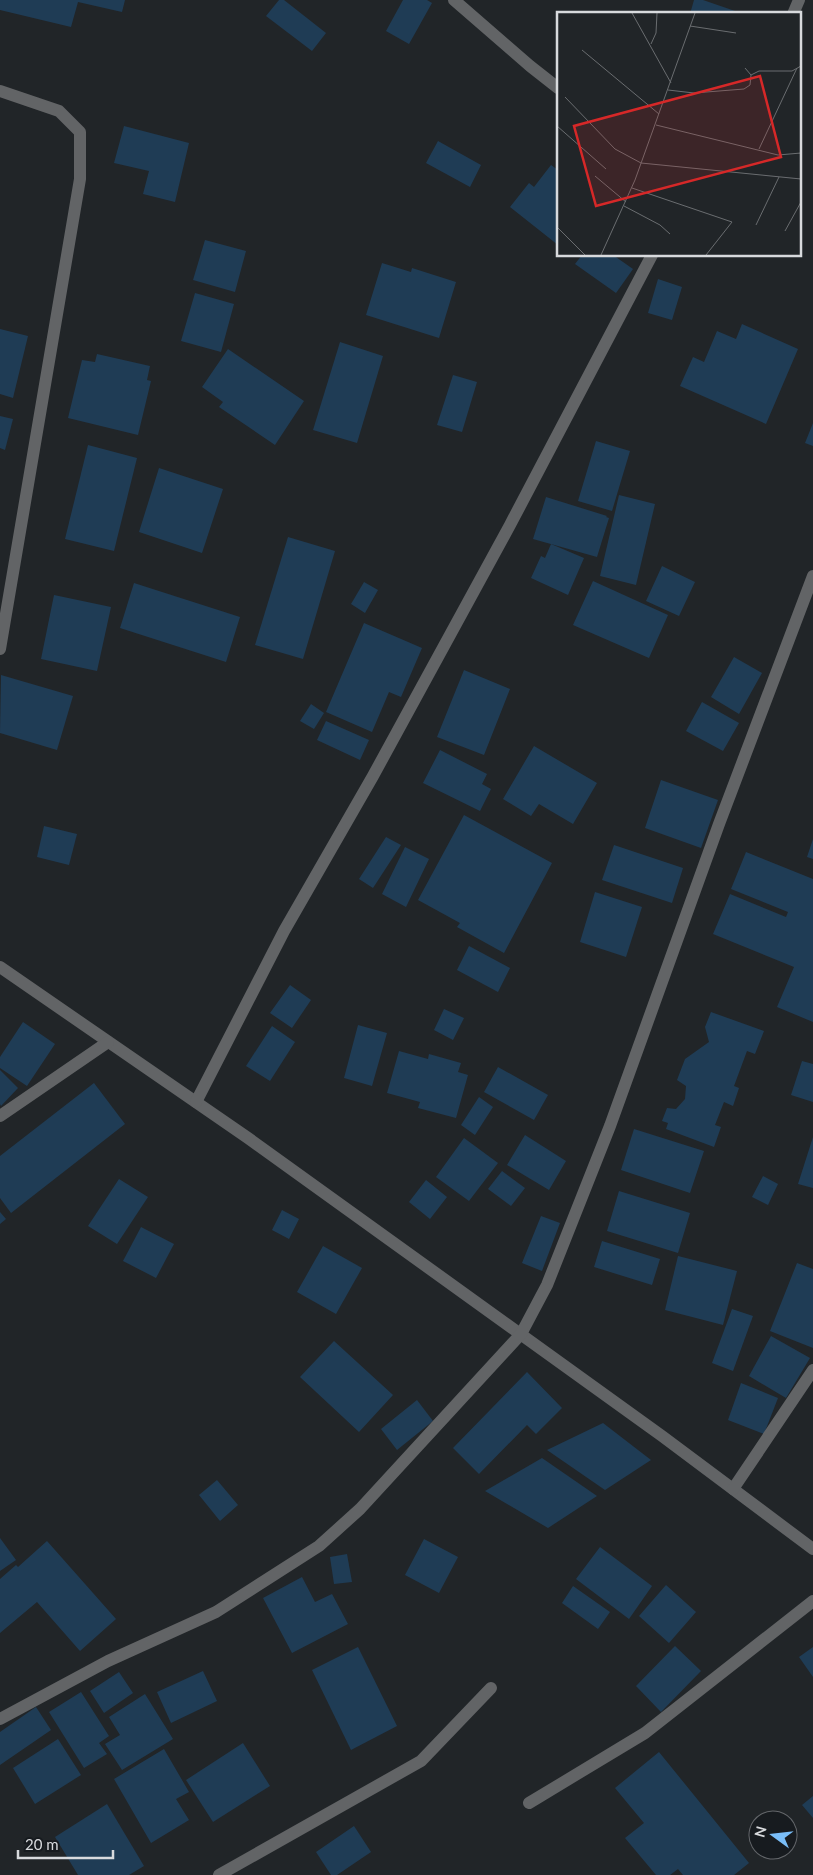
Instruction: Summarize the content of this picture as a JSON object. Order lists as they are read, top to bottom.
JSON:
{
  "scale_bar": "20 m",
  "north": "left"
}
